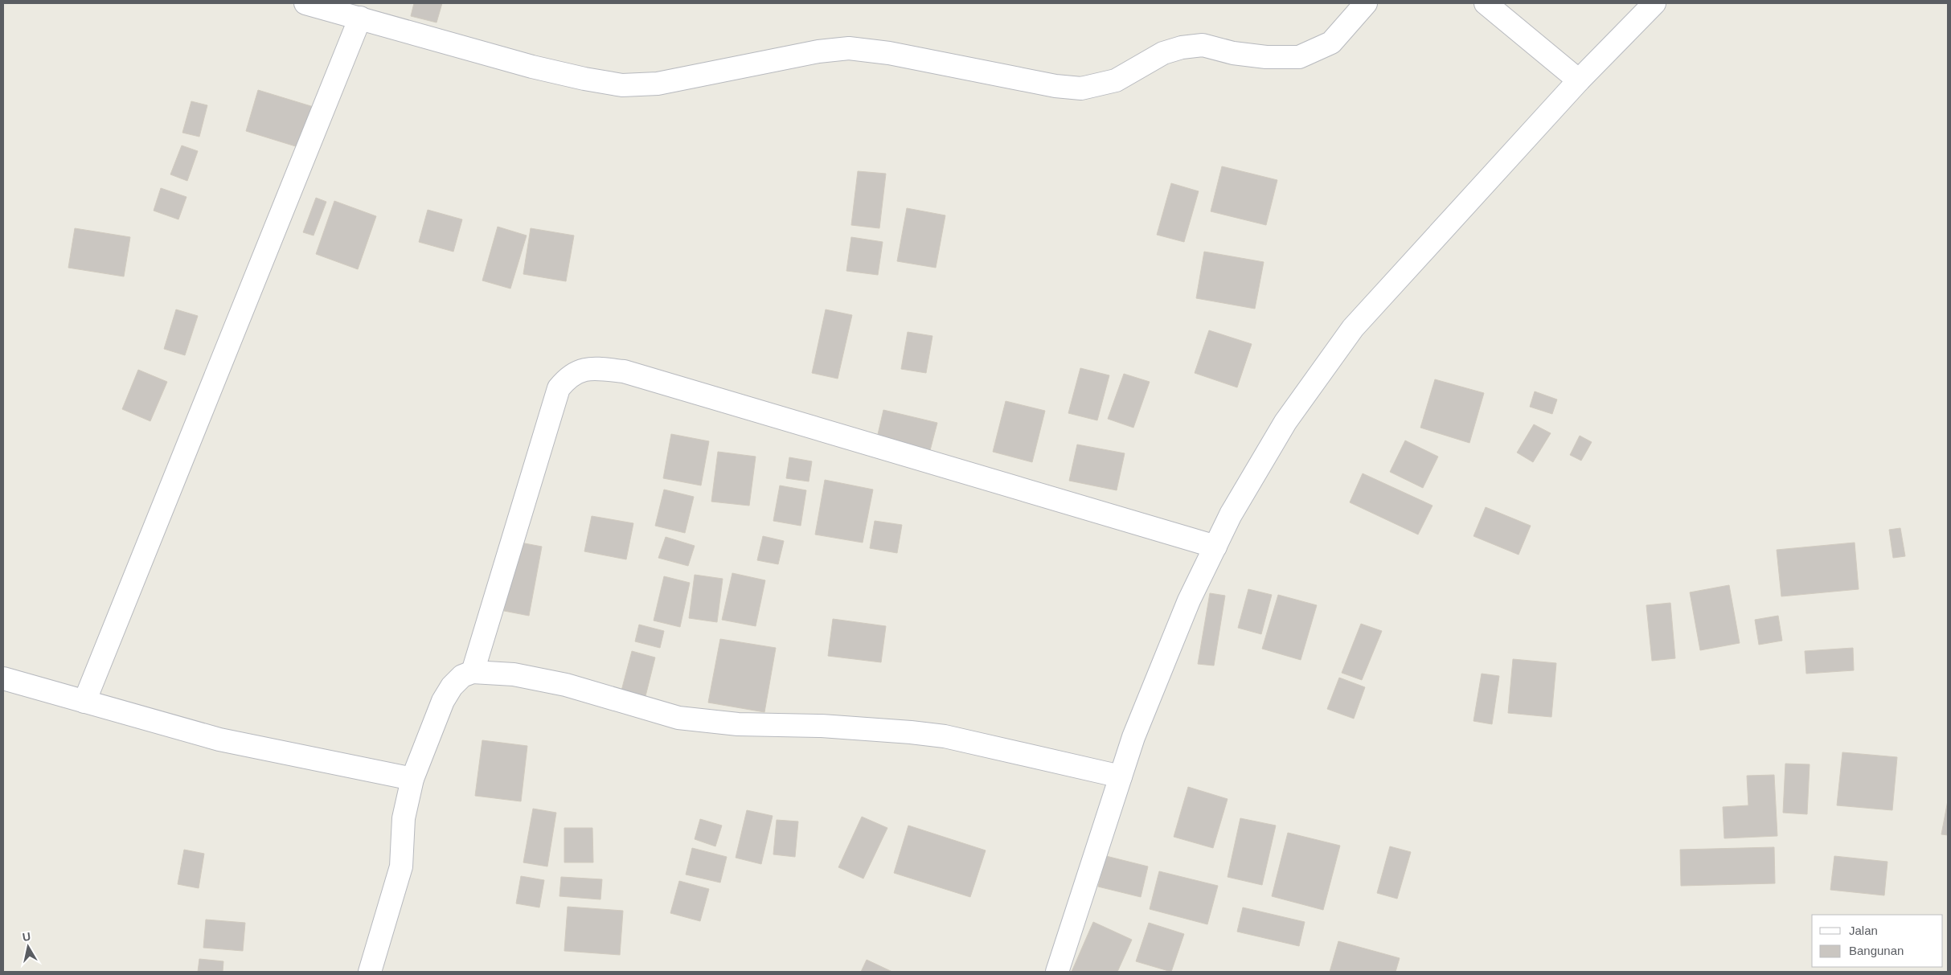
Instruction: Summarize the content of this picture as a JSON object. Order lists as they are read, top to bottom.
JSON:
{
  "legend": ["Jalan", "Bangunan"],
  "north": "top"
}
